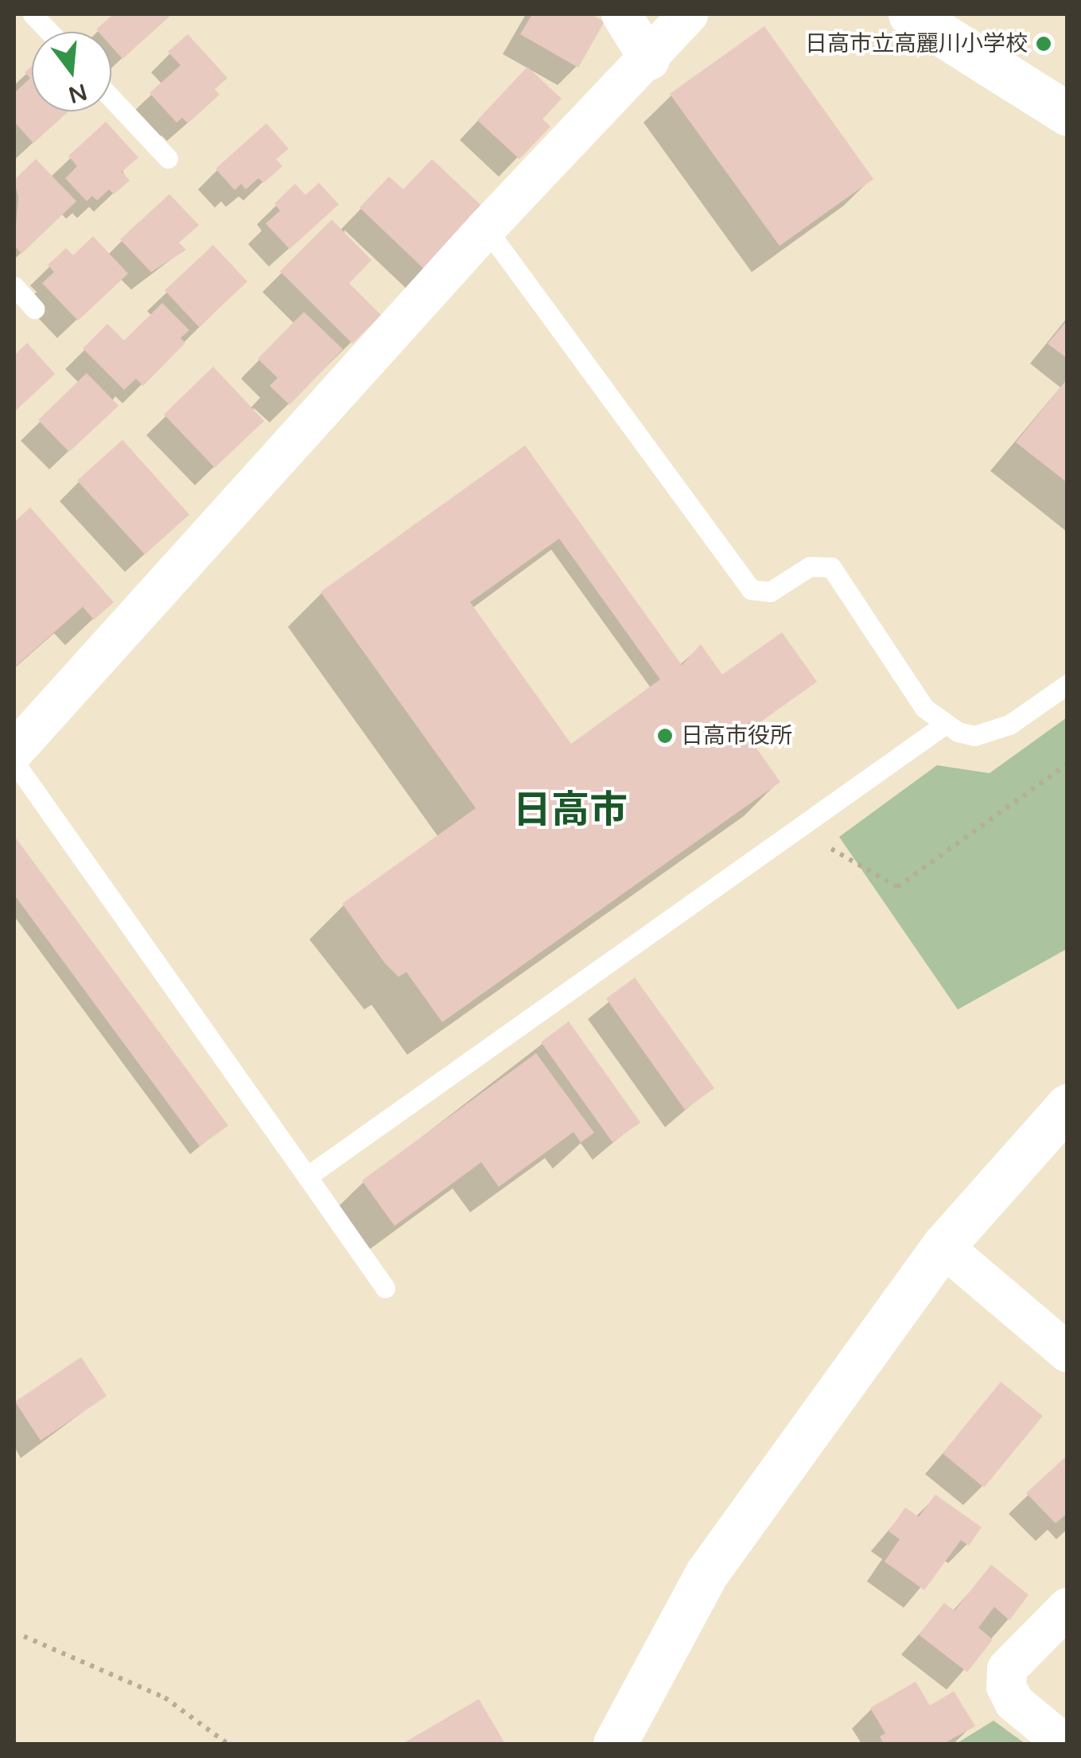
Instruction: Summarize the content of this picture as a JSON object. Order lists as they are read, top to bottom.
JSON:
{
  "districts": ["日高市"],
  "places": ["日高市立高麗川小学校", "日高市役所"],
  "north": "bottom"
}
